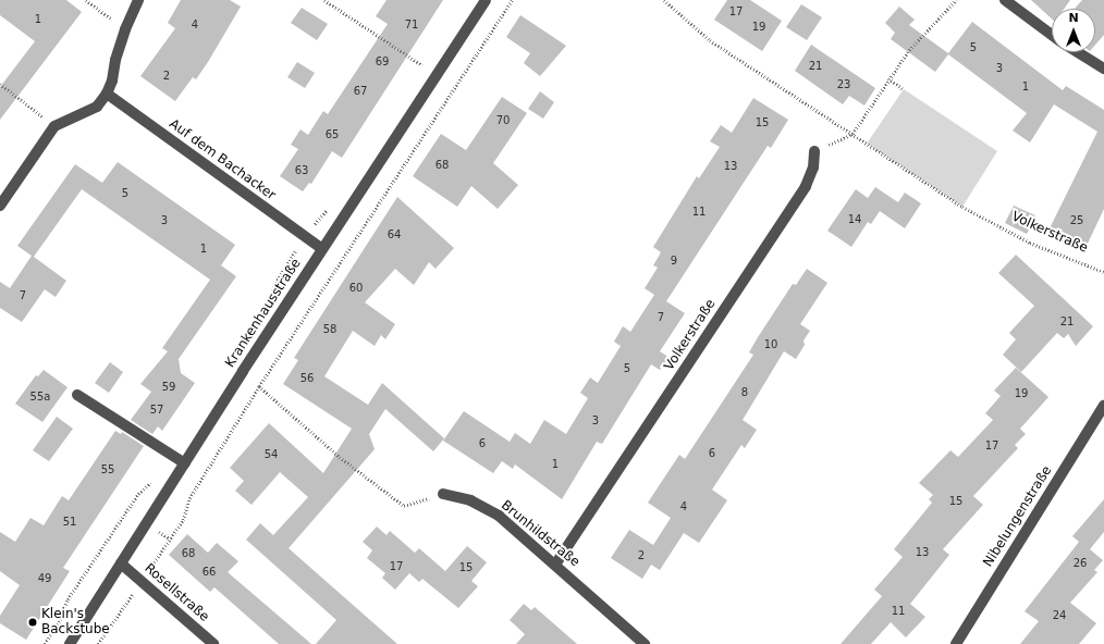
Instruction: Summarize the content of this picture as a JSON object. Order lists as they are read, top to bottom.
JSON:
{
  "streets": {
    "street": [
      "Auf dem Bachacker",
      "Volkerstraße",
      "Krankenhausstraße",
      "Nibelungenstraße",
      "Brunhildstraße",
      "Rosellstraße"
    ]
  },
  "crossings": [
    ["Auf dem Bachacker", "Krankenhausstraße"],
    ["Volkerstraße", "Brunhildstraße"],
    ["Krankenhausstraße", "Rosellstraße"]
  ],
  "places": ["Klein's Backstube"],
  "house_numbers": [
    "17",
    "1",
    "4",
    "71",
    "19",
    "5",
    "69",
    "21",
    "3",
    "2",
    "23",
    "1",
    "67",
    "70",
    "15",
    "65",
    "68",
    "13",
    "63",
    "5",
    "11",
    "14",
    "3",
    "25",
    "64",
    "1",
    "9",
    "60",
    "7",
    "7",
    "21",
    "58",
    "10",
    "5",
    "56",
    "59",
    "8",
    "19",
    "55a",
    "57",
    "3",
    "6",
    "17",
    "6",
    "54",
    "1",
    "55",
    "15",
    "4",
    "51",
    "13",
    "68",
    "2",
    "26",
    "17",
    "15",
    "66",
    "49",
    "11",
    "24"
  ],
  "north": "top"
}
